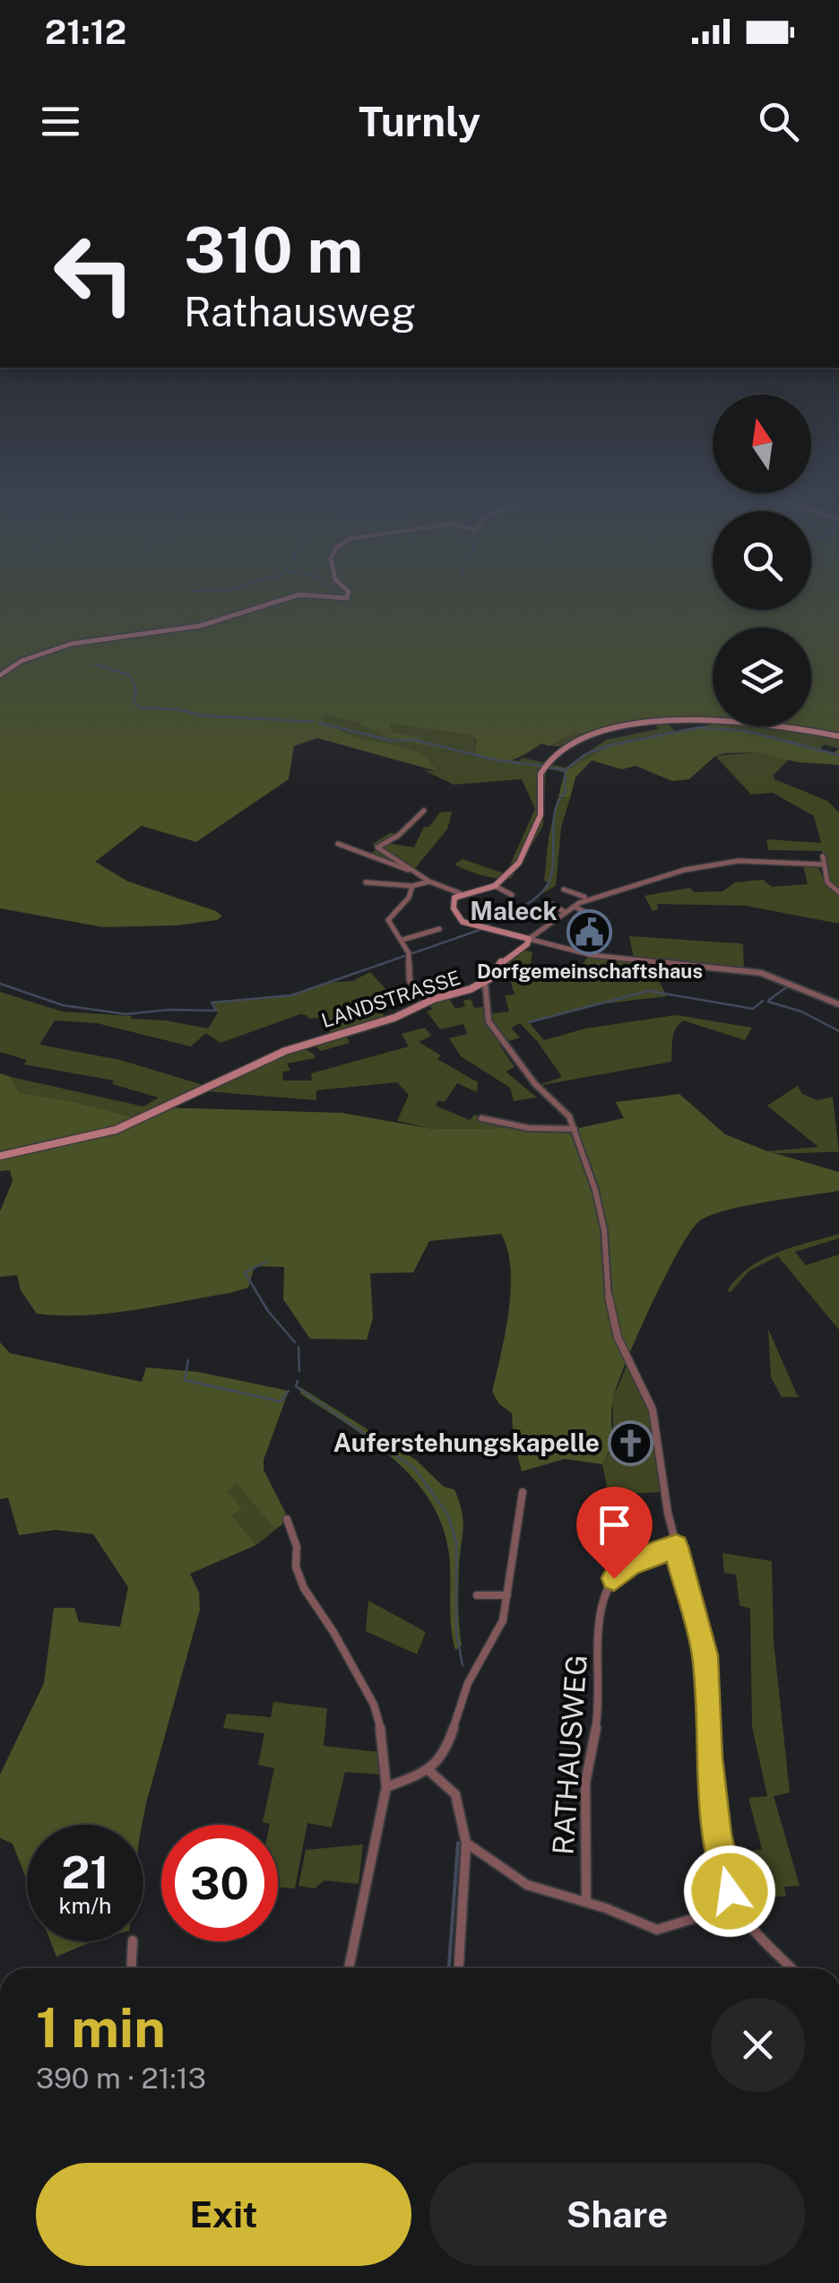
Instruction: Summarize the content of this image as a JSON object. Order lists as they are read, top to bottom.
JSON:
{
  "streets": {
    "street": ["LANDSTRASSE", "RATHAUSWEG"]
  },
  "districts": ["Maleck"],
  "places": {
    "public building": ["Dorfgemeinschaftshaus"],
    "church": ["Auferstehungskapelle"]
  },
  "north": "top",
  "page": {
    "status": "21:12",
    "header": "Turnly",
    "turn": ["310 m", "Rathausweg"],
    "speed": "21 km/h",
    "limit": "30",
    "heading": ["1 min", "390 m · 21:13"],
    "buttons": ["Exit", "Share"]
  }
}
